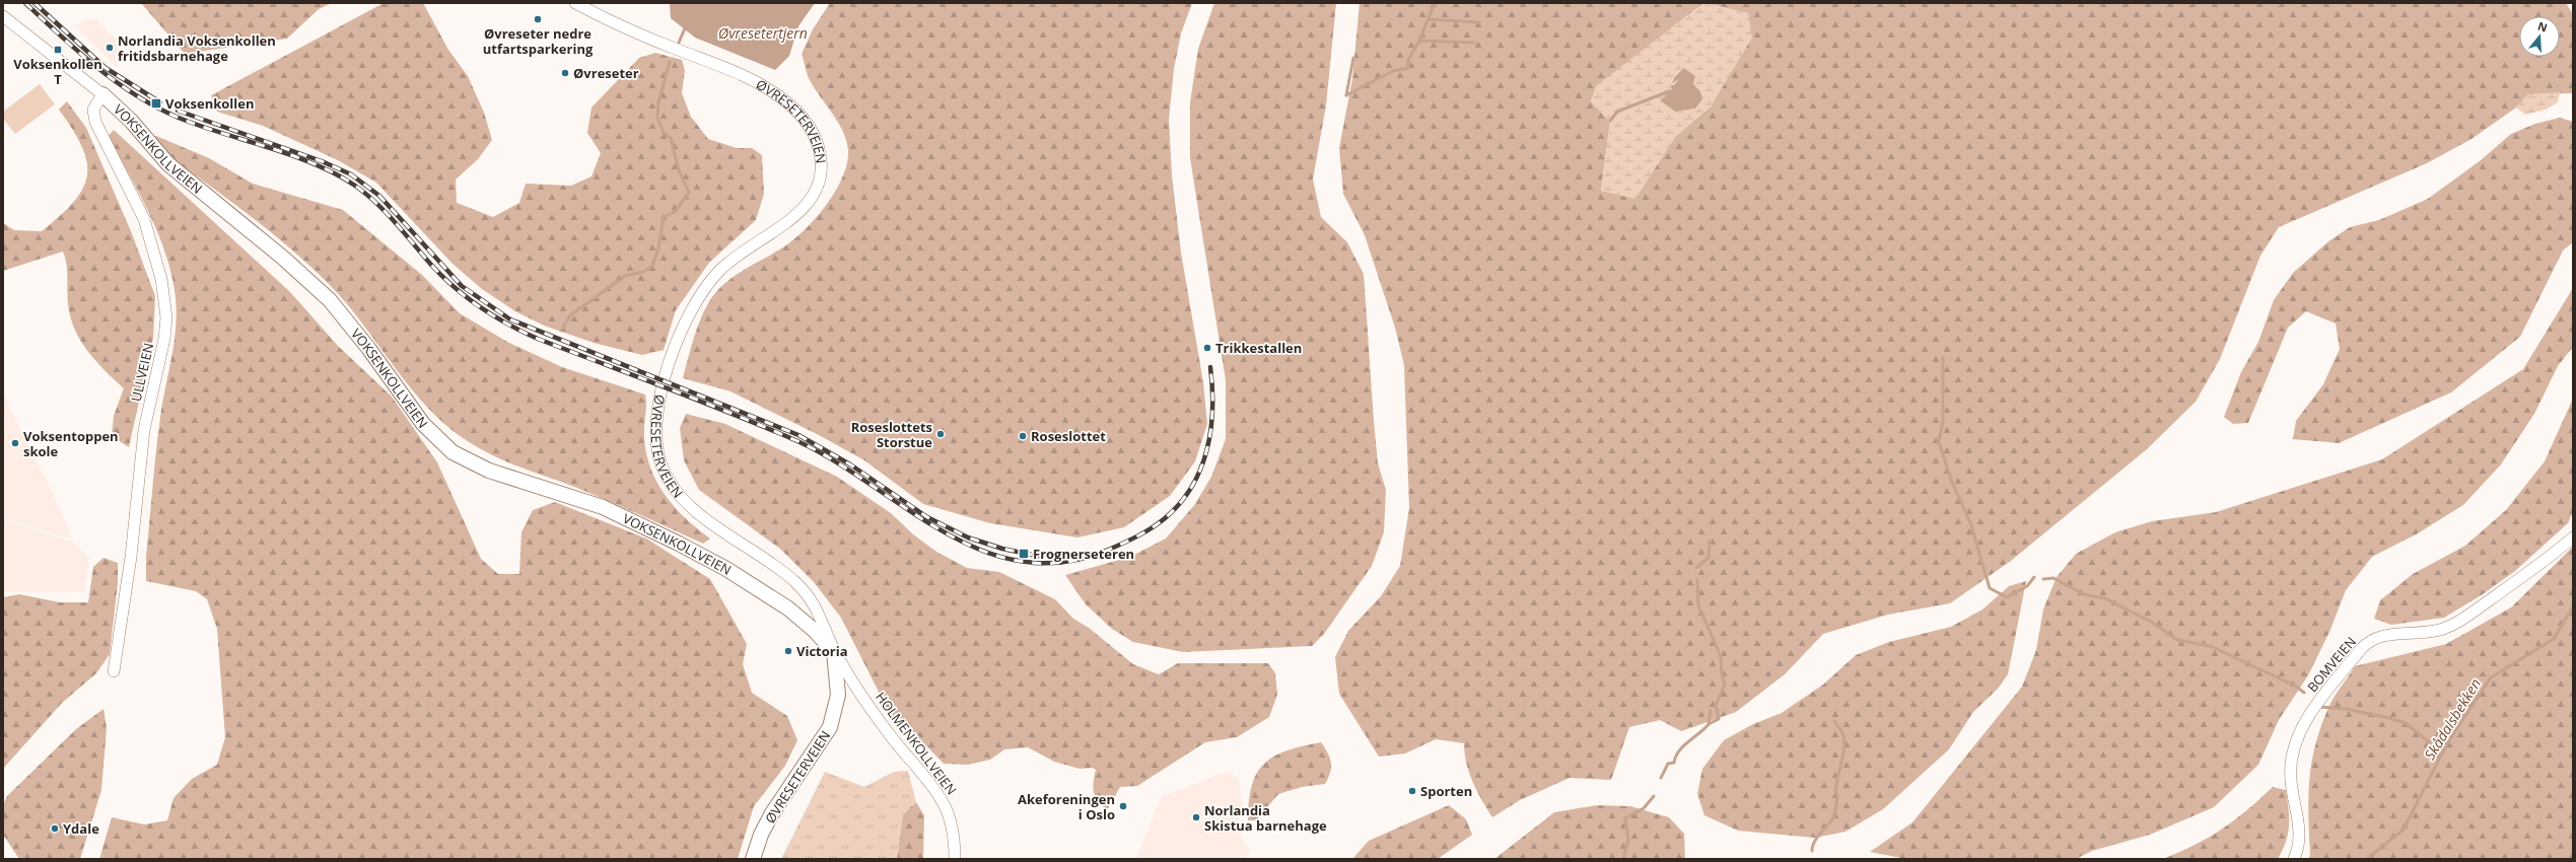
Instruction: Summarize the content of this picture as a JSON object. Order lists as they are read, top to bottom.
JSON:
{
  "streets": {
    "main road": ["ØVRESETERVEIEN", "VOKSENKOLLVEIEN"],
    "street": ["ULLVEIEN", "BOMVEIEN", "HOLMENKOLLVEIEN"]
  },
  "crossings": [
    ["ØVRESETERVEIEN", "VOKSENKOLLVEIEN"],
    ["ØVRESETERVEIEN", "HOLMENKOLLVEIEN"],
    ["VOKSENKOLLVEIEN", "ULLVEIEN"],
    ["VOKSENKOLLVEIEN", "HOLMENKOLLVEIEN"]
  ],
  "water": ["Øvresetertjern", "Skådalsbekken"],
  "places": {
    "other": [
      "Øvreseter nedre utfartsparkering",
      "Norlandia Voksenkollen fritidsbarnehage",
      "Øvreseter",
      "Trikkestallen",
      "Roseslottets Storstue",
      "Roseslottet",
      "Voksentoppen skole",
      "Victoria",
      "Sporten",
      "Akeforeningen i Oslo",
      "Norlandia Skistua barnehage",
      "Ydale"
    ],
    "transit": ["Voksenkollen T", "Voksenkollen", "Frognerseteren"]
  },
  "north": "top"
}
